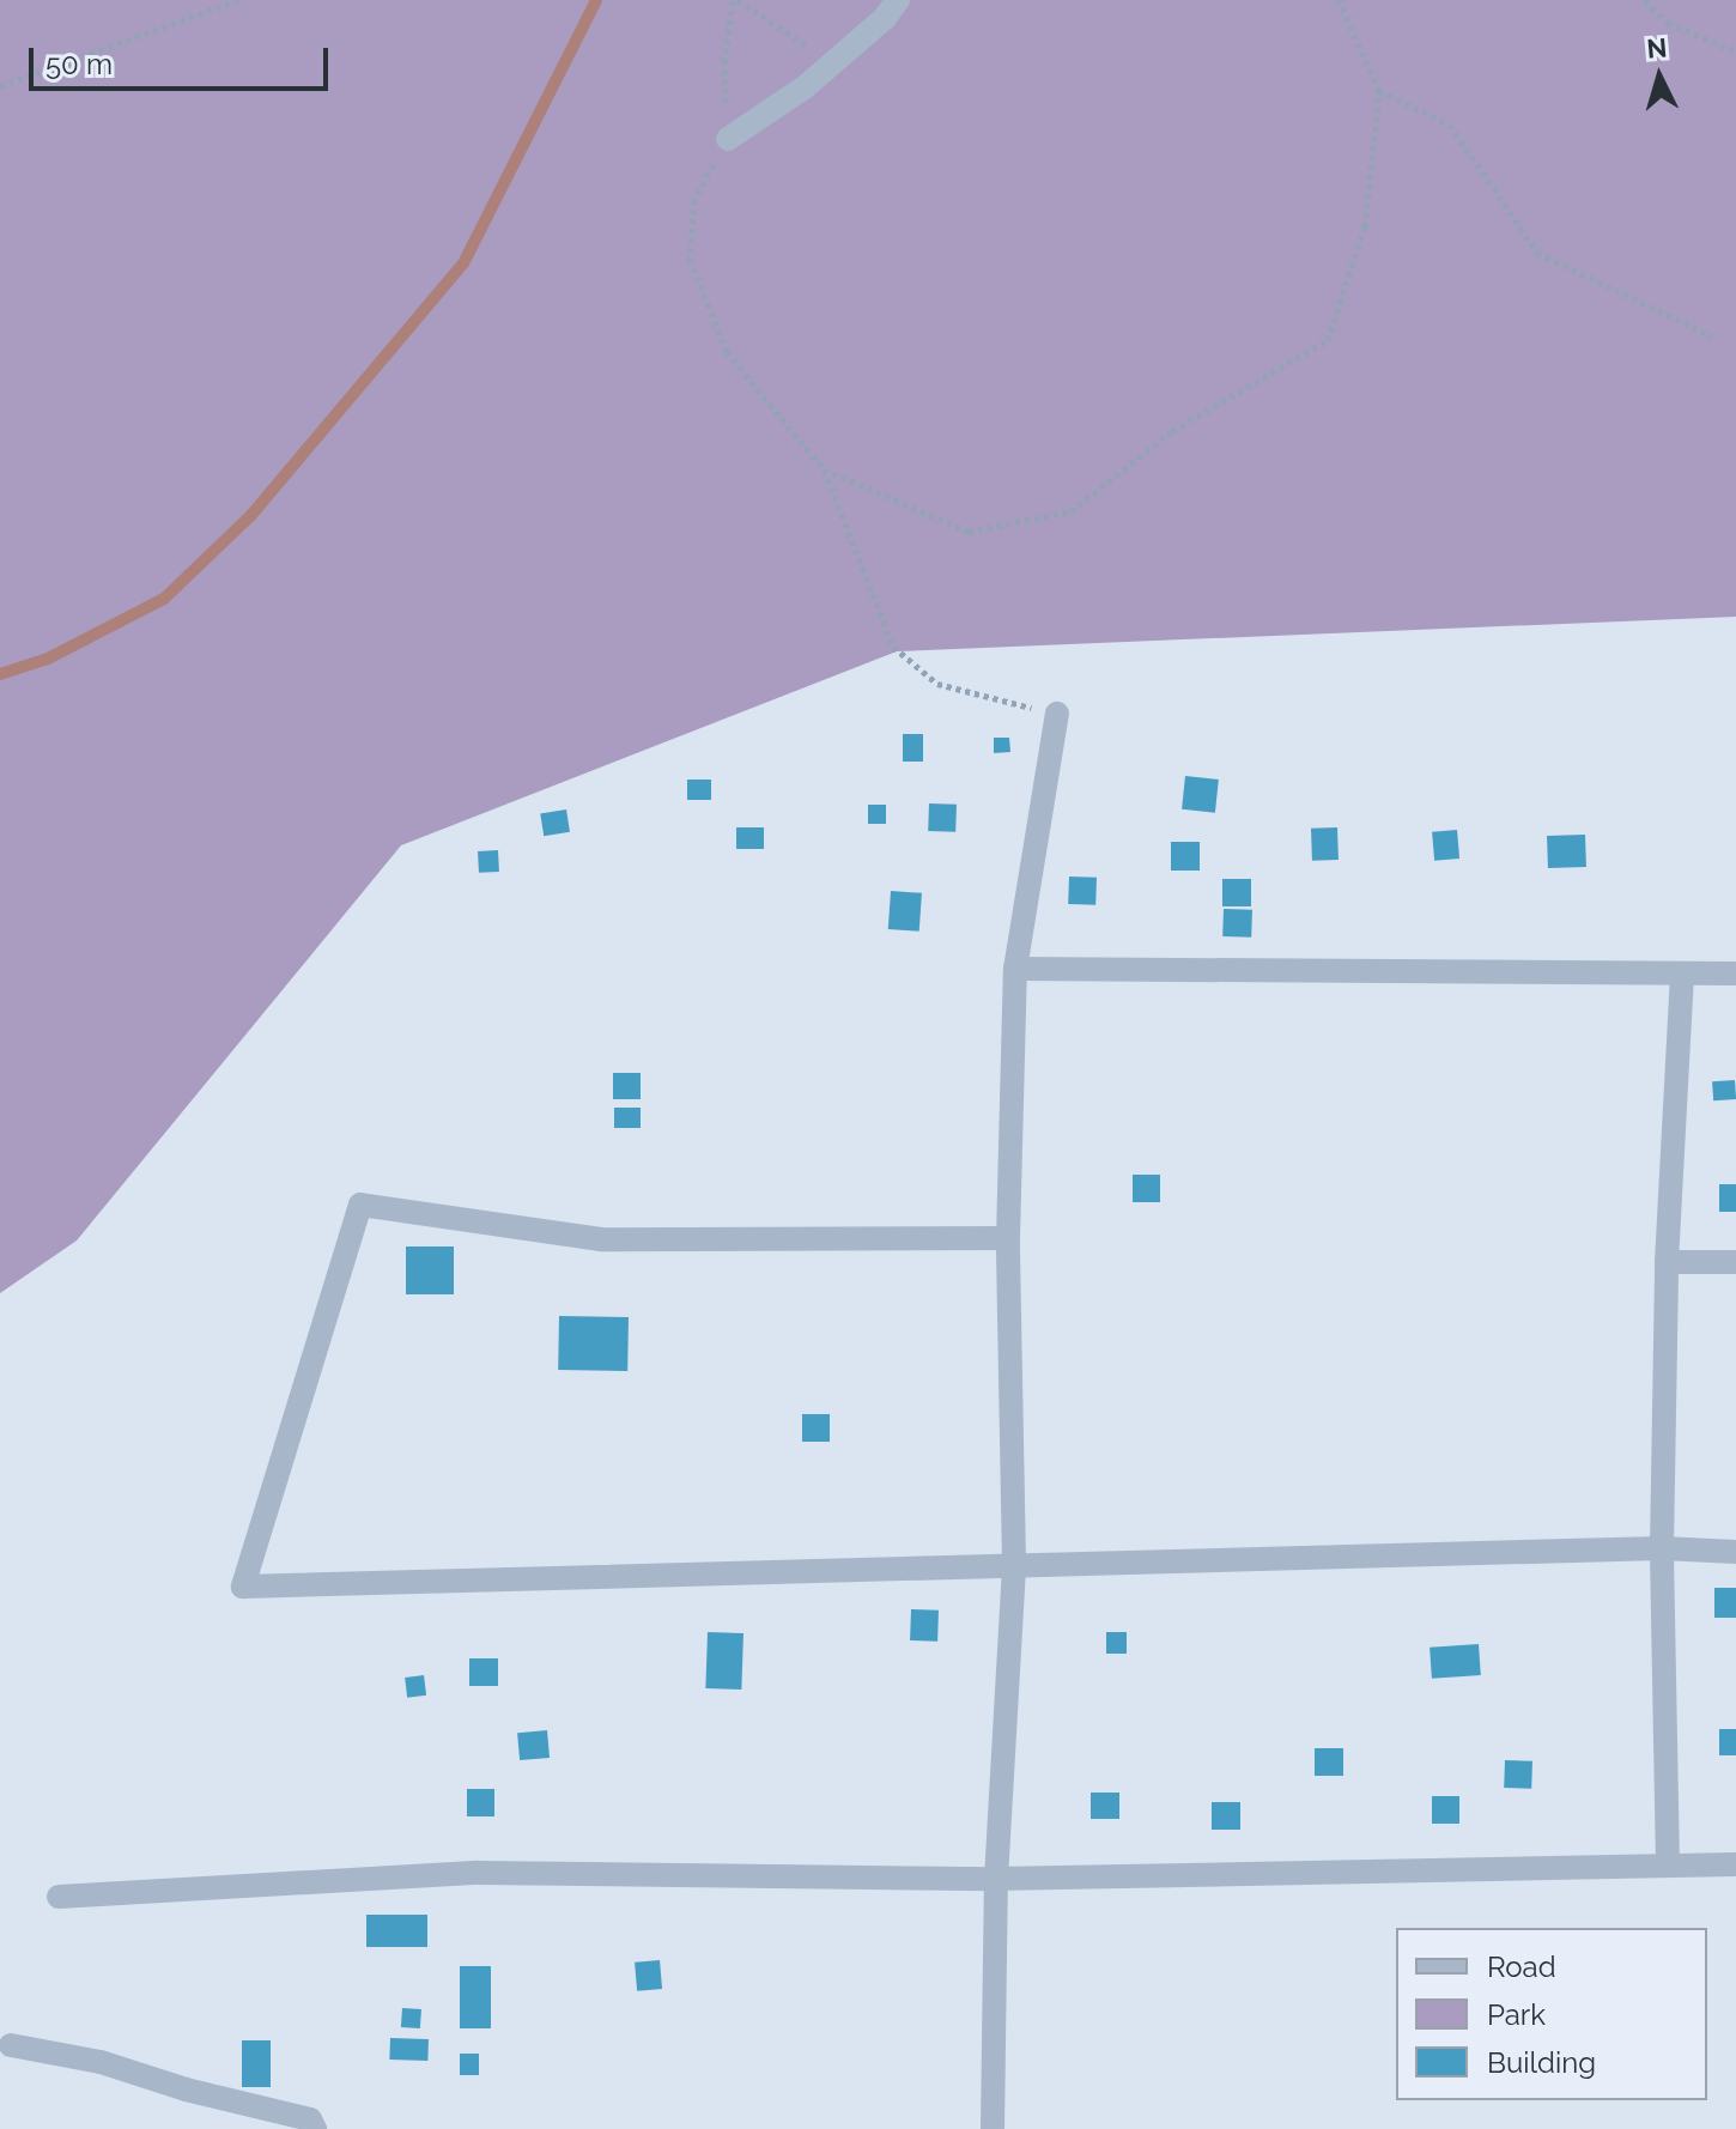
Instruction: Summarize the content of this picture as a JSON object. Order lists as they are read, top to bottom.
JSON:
{
  "legend": ["Road", "Park", "Building"],
  "scale_bar": "50 m",
  "north": "top"
}
